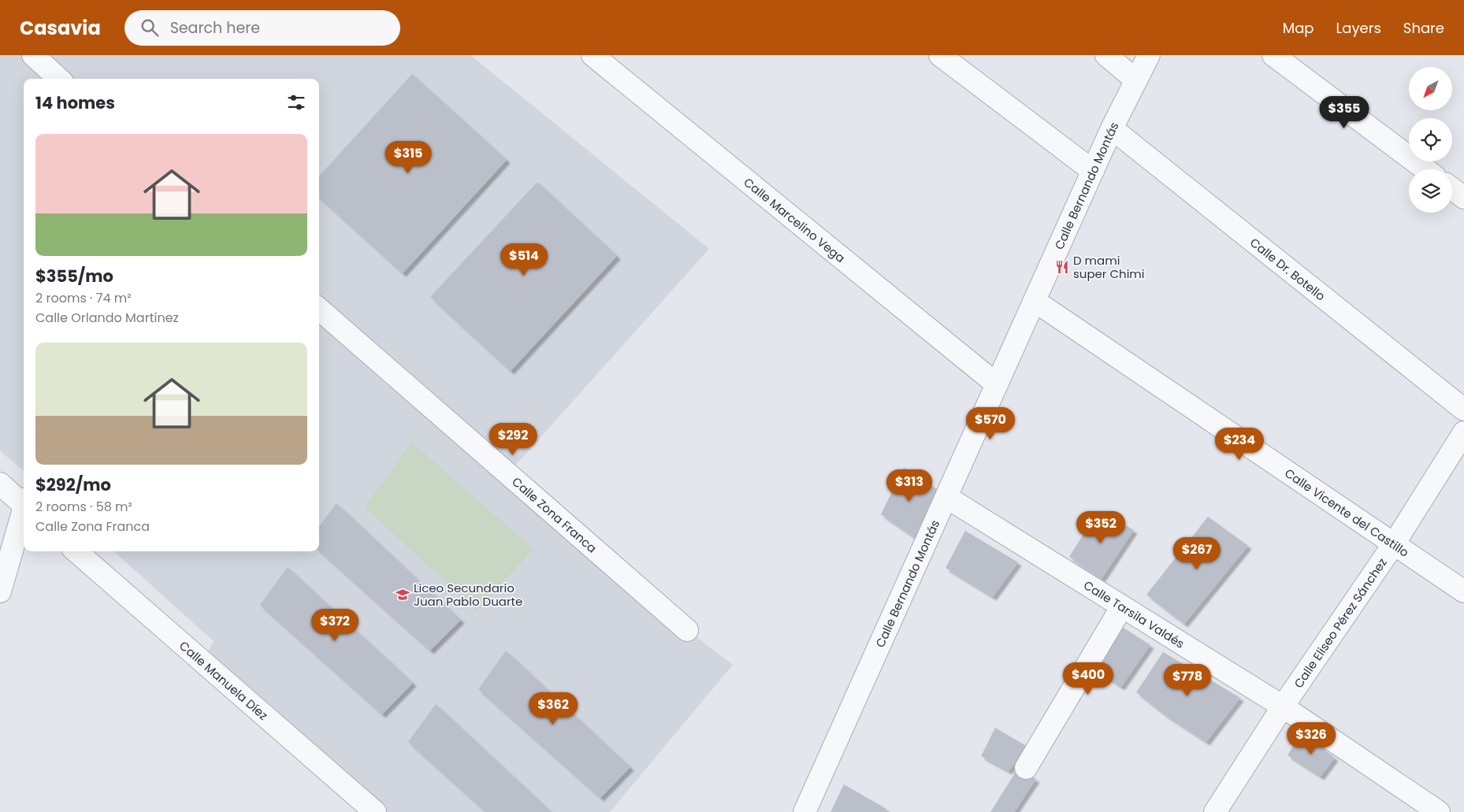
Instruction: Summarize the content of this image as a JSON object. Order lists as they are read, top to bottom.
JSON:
{
  "streets": {
    "street": [
      "Calle Bernando Montás",
      "Calle Marcelino Vega",
      "Calle Dr. Botello",
      "Calle Vicente del Castillo",
      "Calle Zona Franca",
      "Calle Tarsila Valdés",
      "Calle Eliseo Pérez Sánchez",
      "Calle Manuela Díez"
    ]
  },
  "crossings": [
    ["Calle Bernando Montás", "Calle Marcelino Vega"],
    ["Calle Bernando Montás", "Calle Dr. Botello"],
    ["Calle Bernando Montás", "Calle Vicente del Castillo"],
    ["Calle Bernando Montás", "Calle Tarsila Valdés"],
    ["Calle Vicente del Castillo", "Calle Eliseo Pérez Sánchez"],
    ["Calle Tarsila Valdés", "Calle Eliseo Pérez Sánchez"]
  ],
  "places": {
    "restaurant": ["D mami super Chimi"],
    "school or university": ["Liceo Secundario Juan Pablo Duarte"]
  },
  "north": "bottom left",
  "page": {
    "header": "Casavia",
    "search": "Search here",
    "nav": ["Map", "Layers", "Share"],
    "heading": "14 homes",
    "price": [
      "$355",
      "$315",
      "$514",
      "$570",
      "$292",
      "$234",
      "$313",
      "$352",
      "$267",
      "$372",
      "$400",
      "$778",
      "$362",
      "$326"
    ],
    "list": [
      {
        "name": "$355/mo",
        "note": "2 rooms · 74 m² · Calle Orlando Martínez"
      },
      {
        "name": "$292/mo",
        "note": "2 rooms · 58 m² · Calle Zona Franca"
      }
    ]
  }
}
